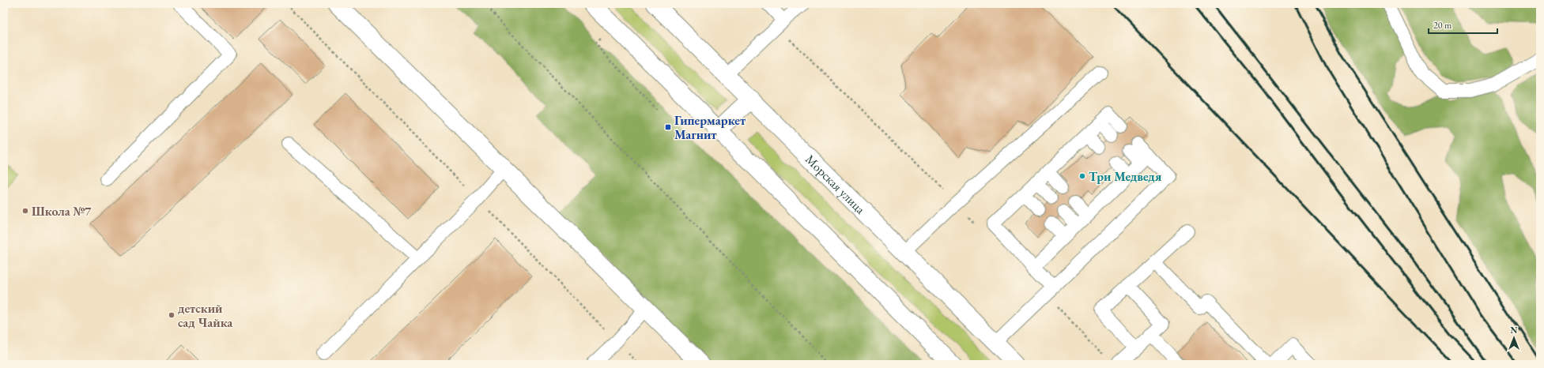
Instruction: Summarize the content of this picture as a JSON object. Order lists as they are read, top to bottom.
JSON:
{
  "streets": {
    "main road": ["Морская улица"]
  },
  "places": {
    "transit": ["Гипермаркет Магнит"],
    "other": ["Три Медведя", "Школа №7", "детский сад Чайка"]
  },
  "scale_bar": "20 m",
  "north": "top"
}
